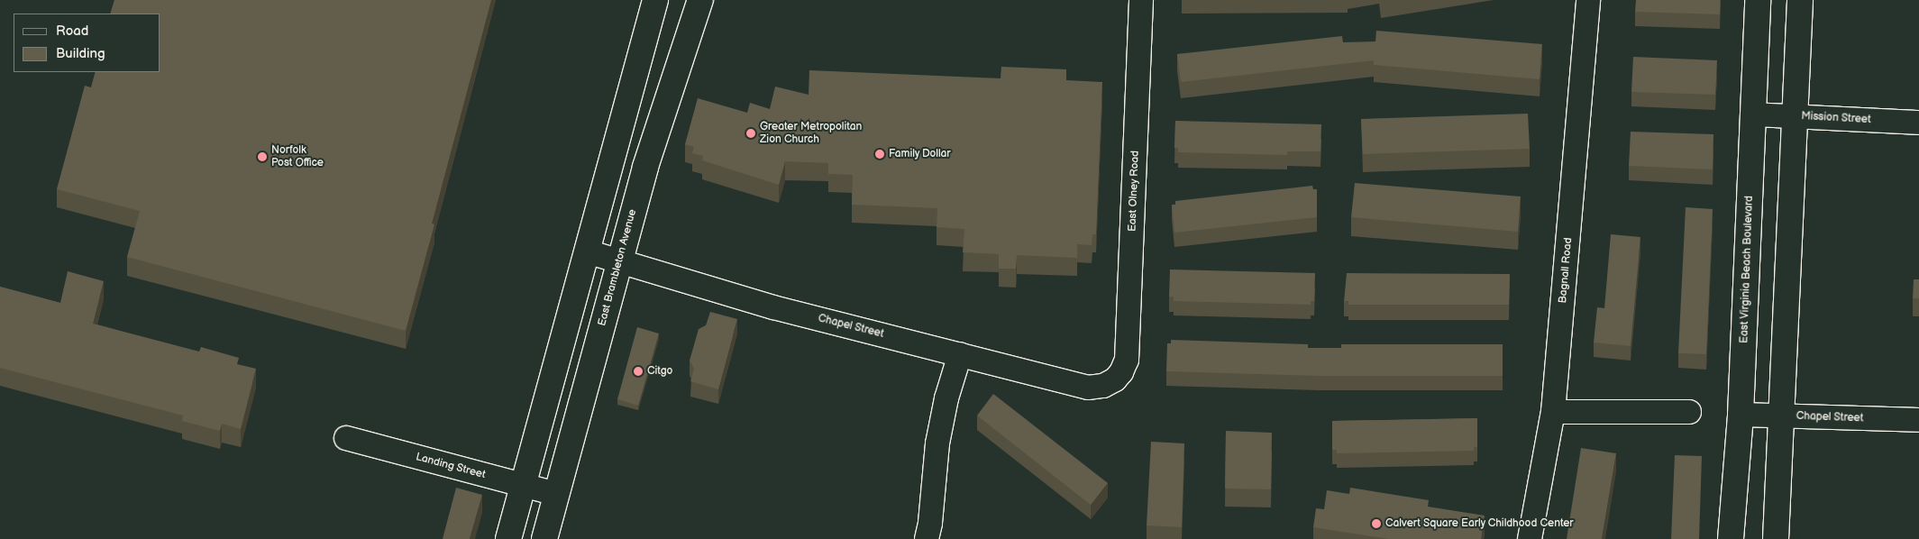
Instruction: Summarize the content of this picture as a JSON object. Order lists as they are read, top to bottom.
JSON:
{
  "streets": {
    "main road": ["East Brambleton Avenue", "East Virginia Beach Boulevard"],
    "street": [
      "Mission Street",
      "East Olney Road",
      "Bagnall Road",
      "Chapel Street",
      "Landing Street"
    ]
  },
  "crossings": [
    ["Mission Street", "East Virginia Beach Boulevard"],
    ["East Olney Road", "Chapel Street"],
    ["East Brambleton Avenue", "Chapel Street"],
    ["East Brambleton Avenue", "Landing Street"],
    ["East Virginia Beach Boulevard", "Chapel Street"]
  ],
  "places": [
    "Greater Metropolitan Zion Church",
    "Family Dollar",
    "Norfolk Post Office",
    "Citgo",
    "Calvert Square Early Childhood Center"
  ],
  "legend": ["Road", "Building"]
}
